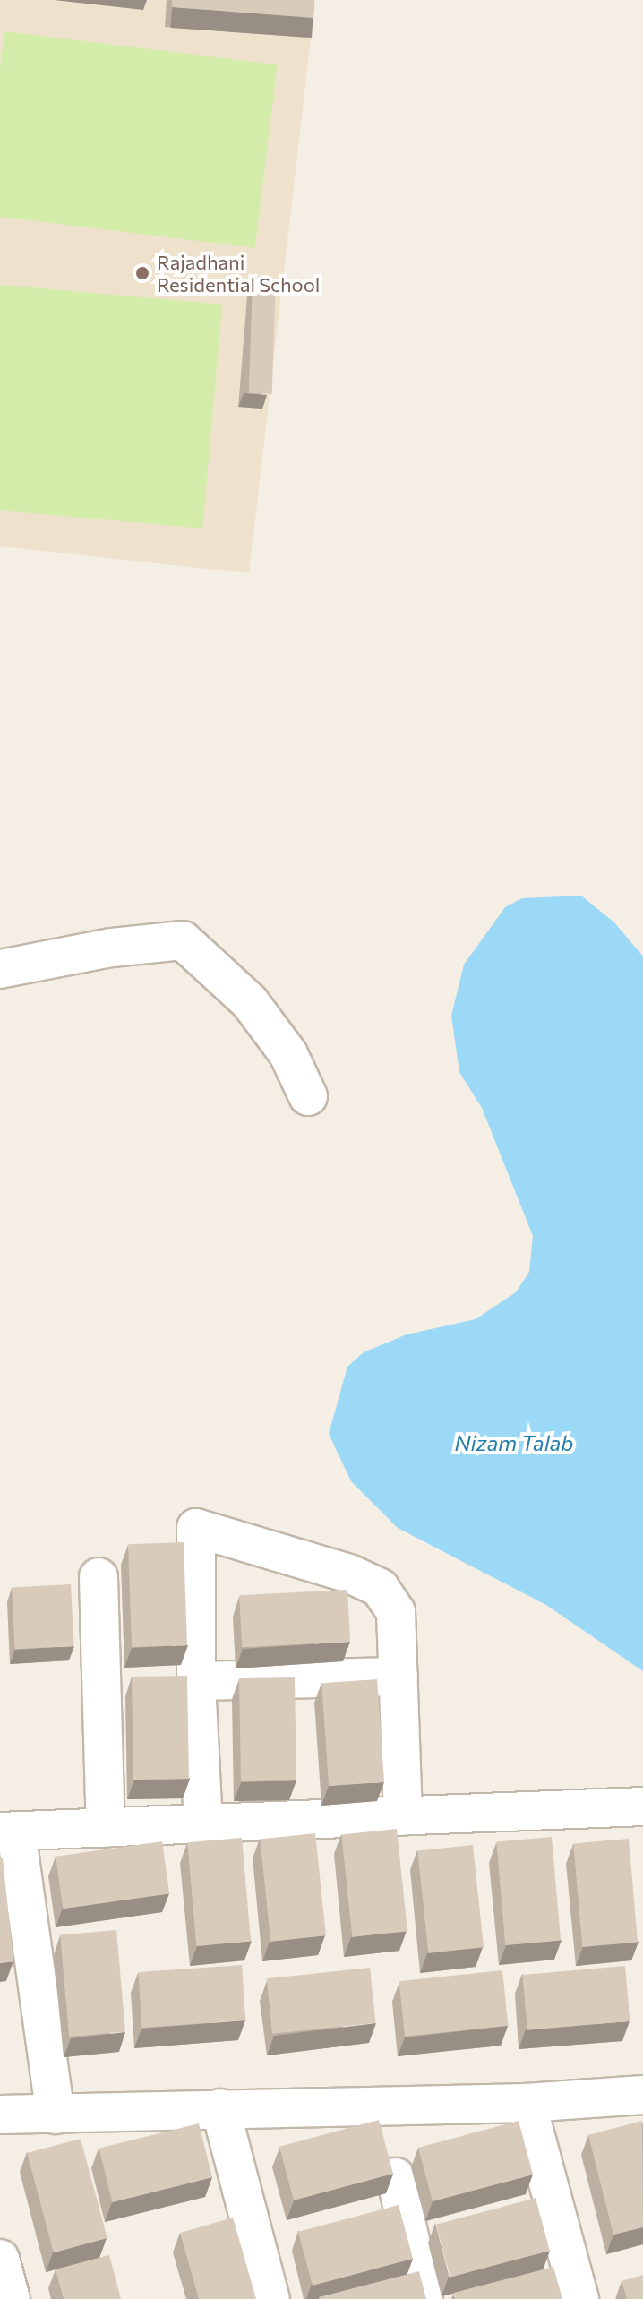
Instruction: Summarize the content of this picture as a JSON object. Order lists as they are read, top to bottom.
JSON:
{
  "water": ["Nizam Talab"],
  "places": ["Rajadhani Residential School"]
}
